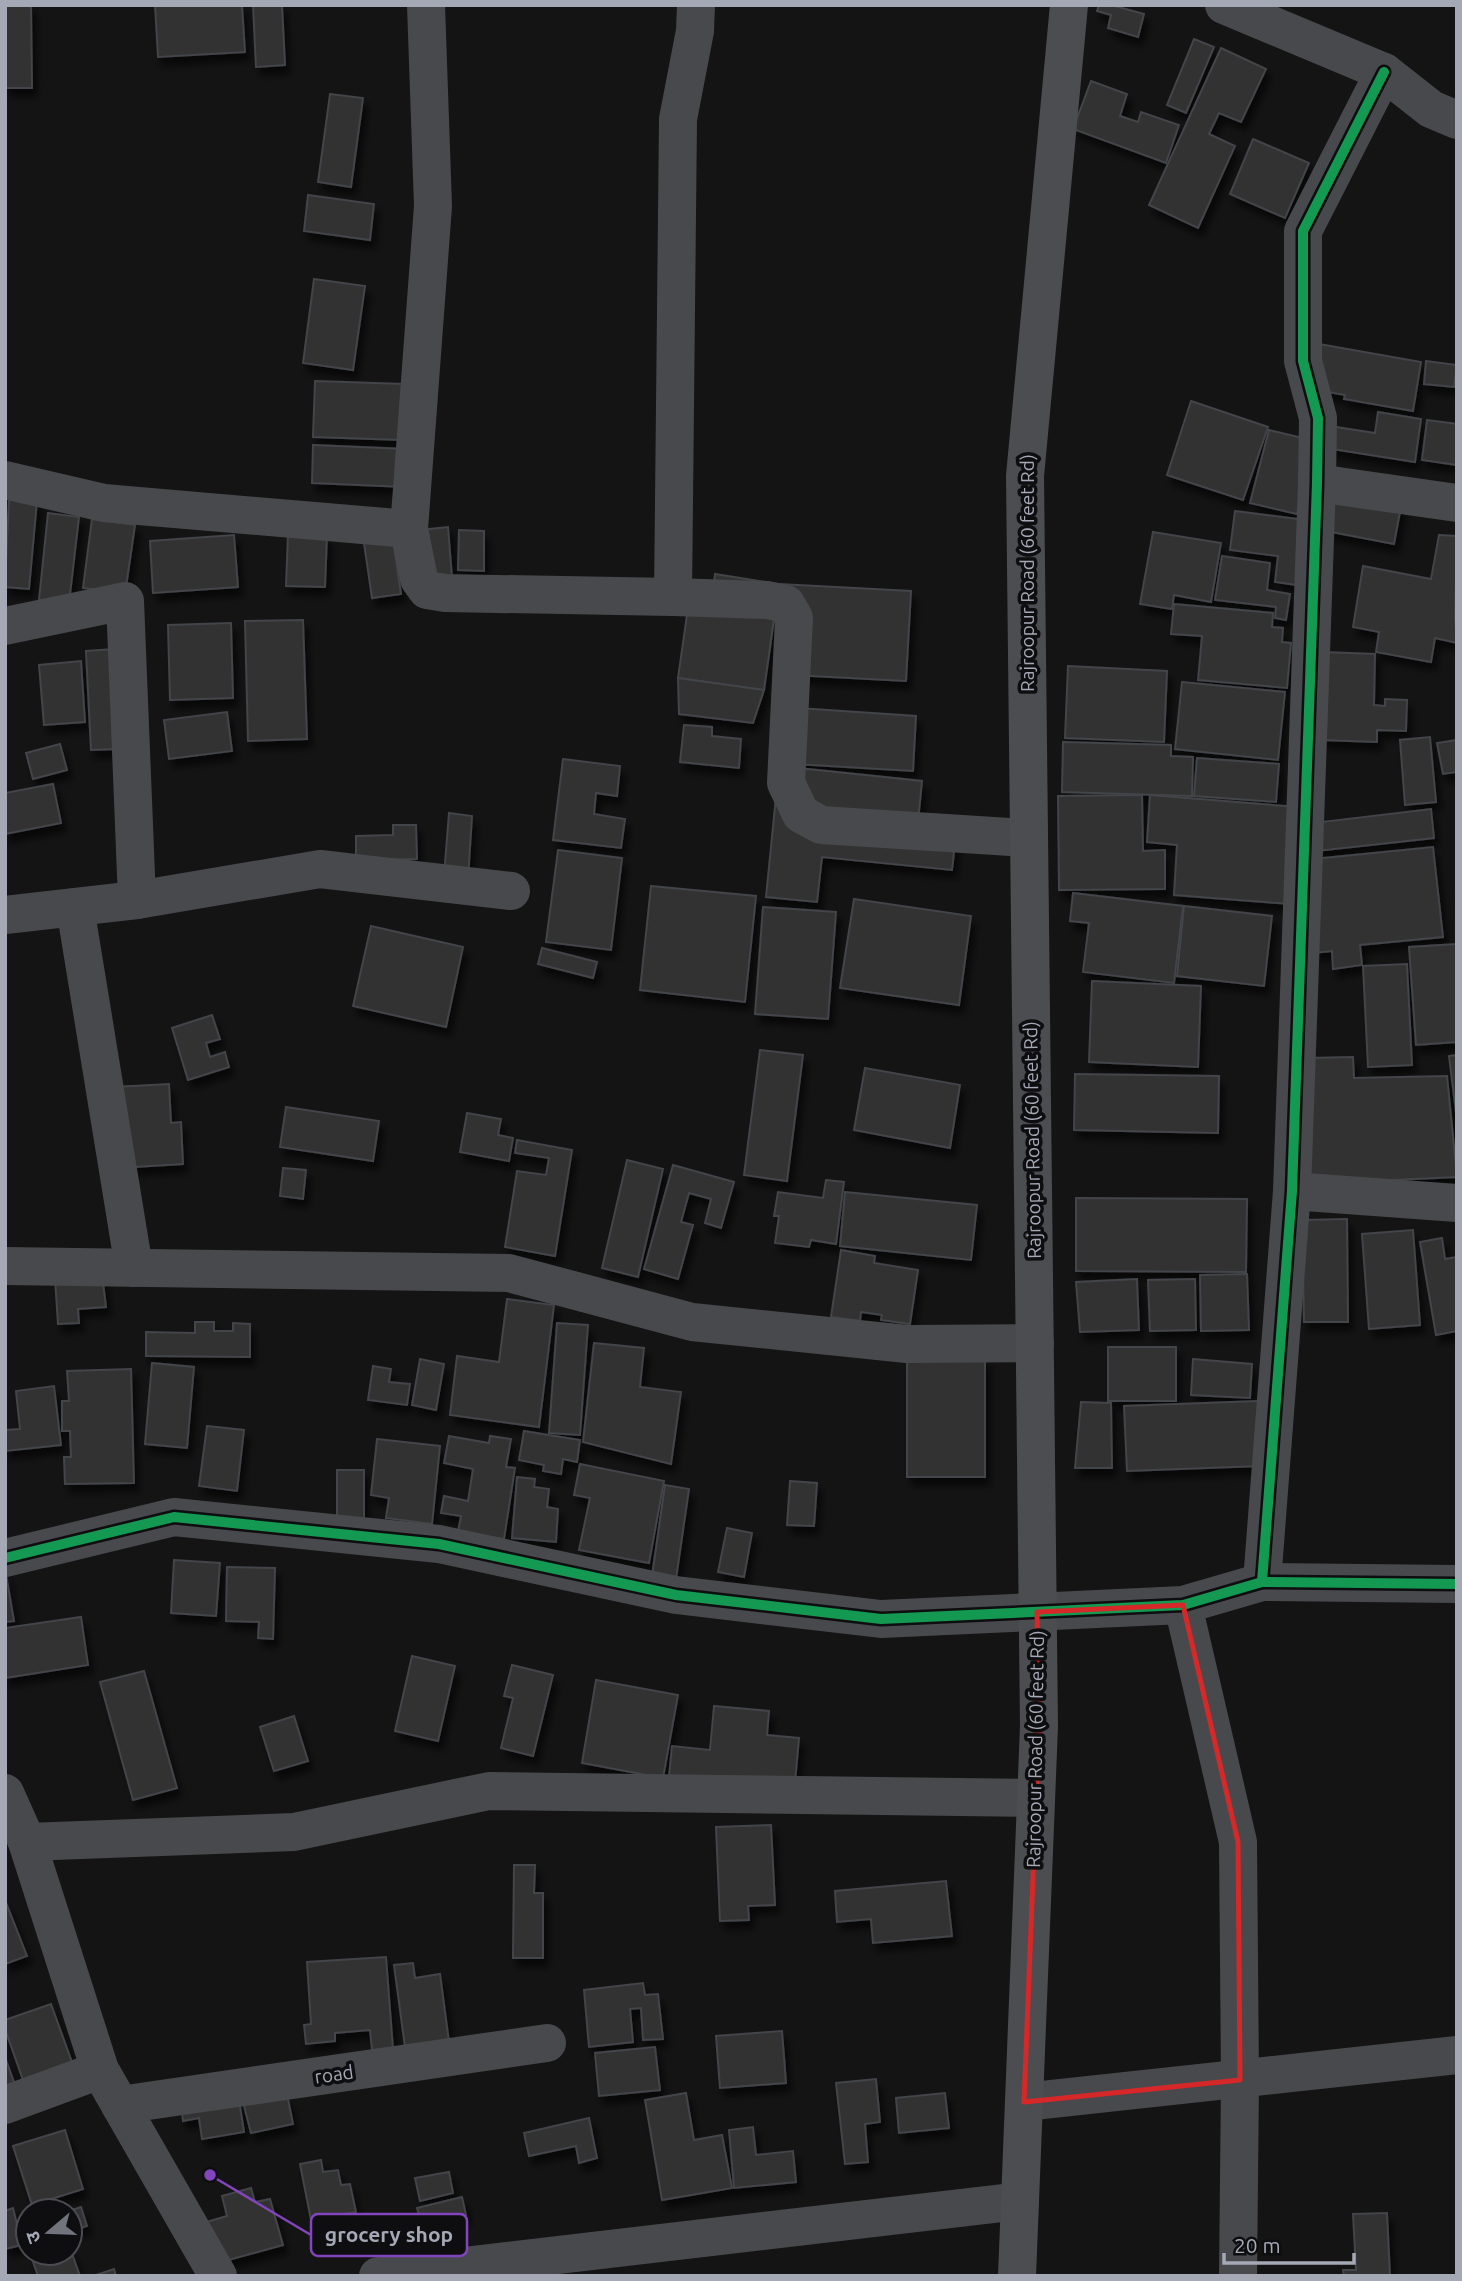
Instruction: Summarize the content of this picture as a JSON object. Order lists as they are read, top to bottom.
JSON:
{
  "streets": {
    "main road": ["Rajroopur Road (60 feet Rd)"],
    "street": ["road"]
  },
  "places": ["grocery shop"],
  "scale_bar": "20 m",
  "north": "left"
}
